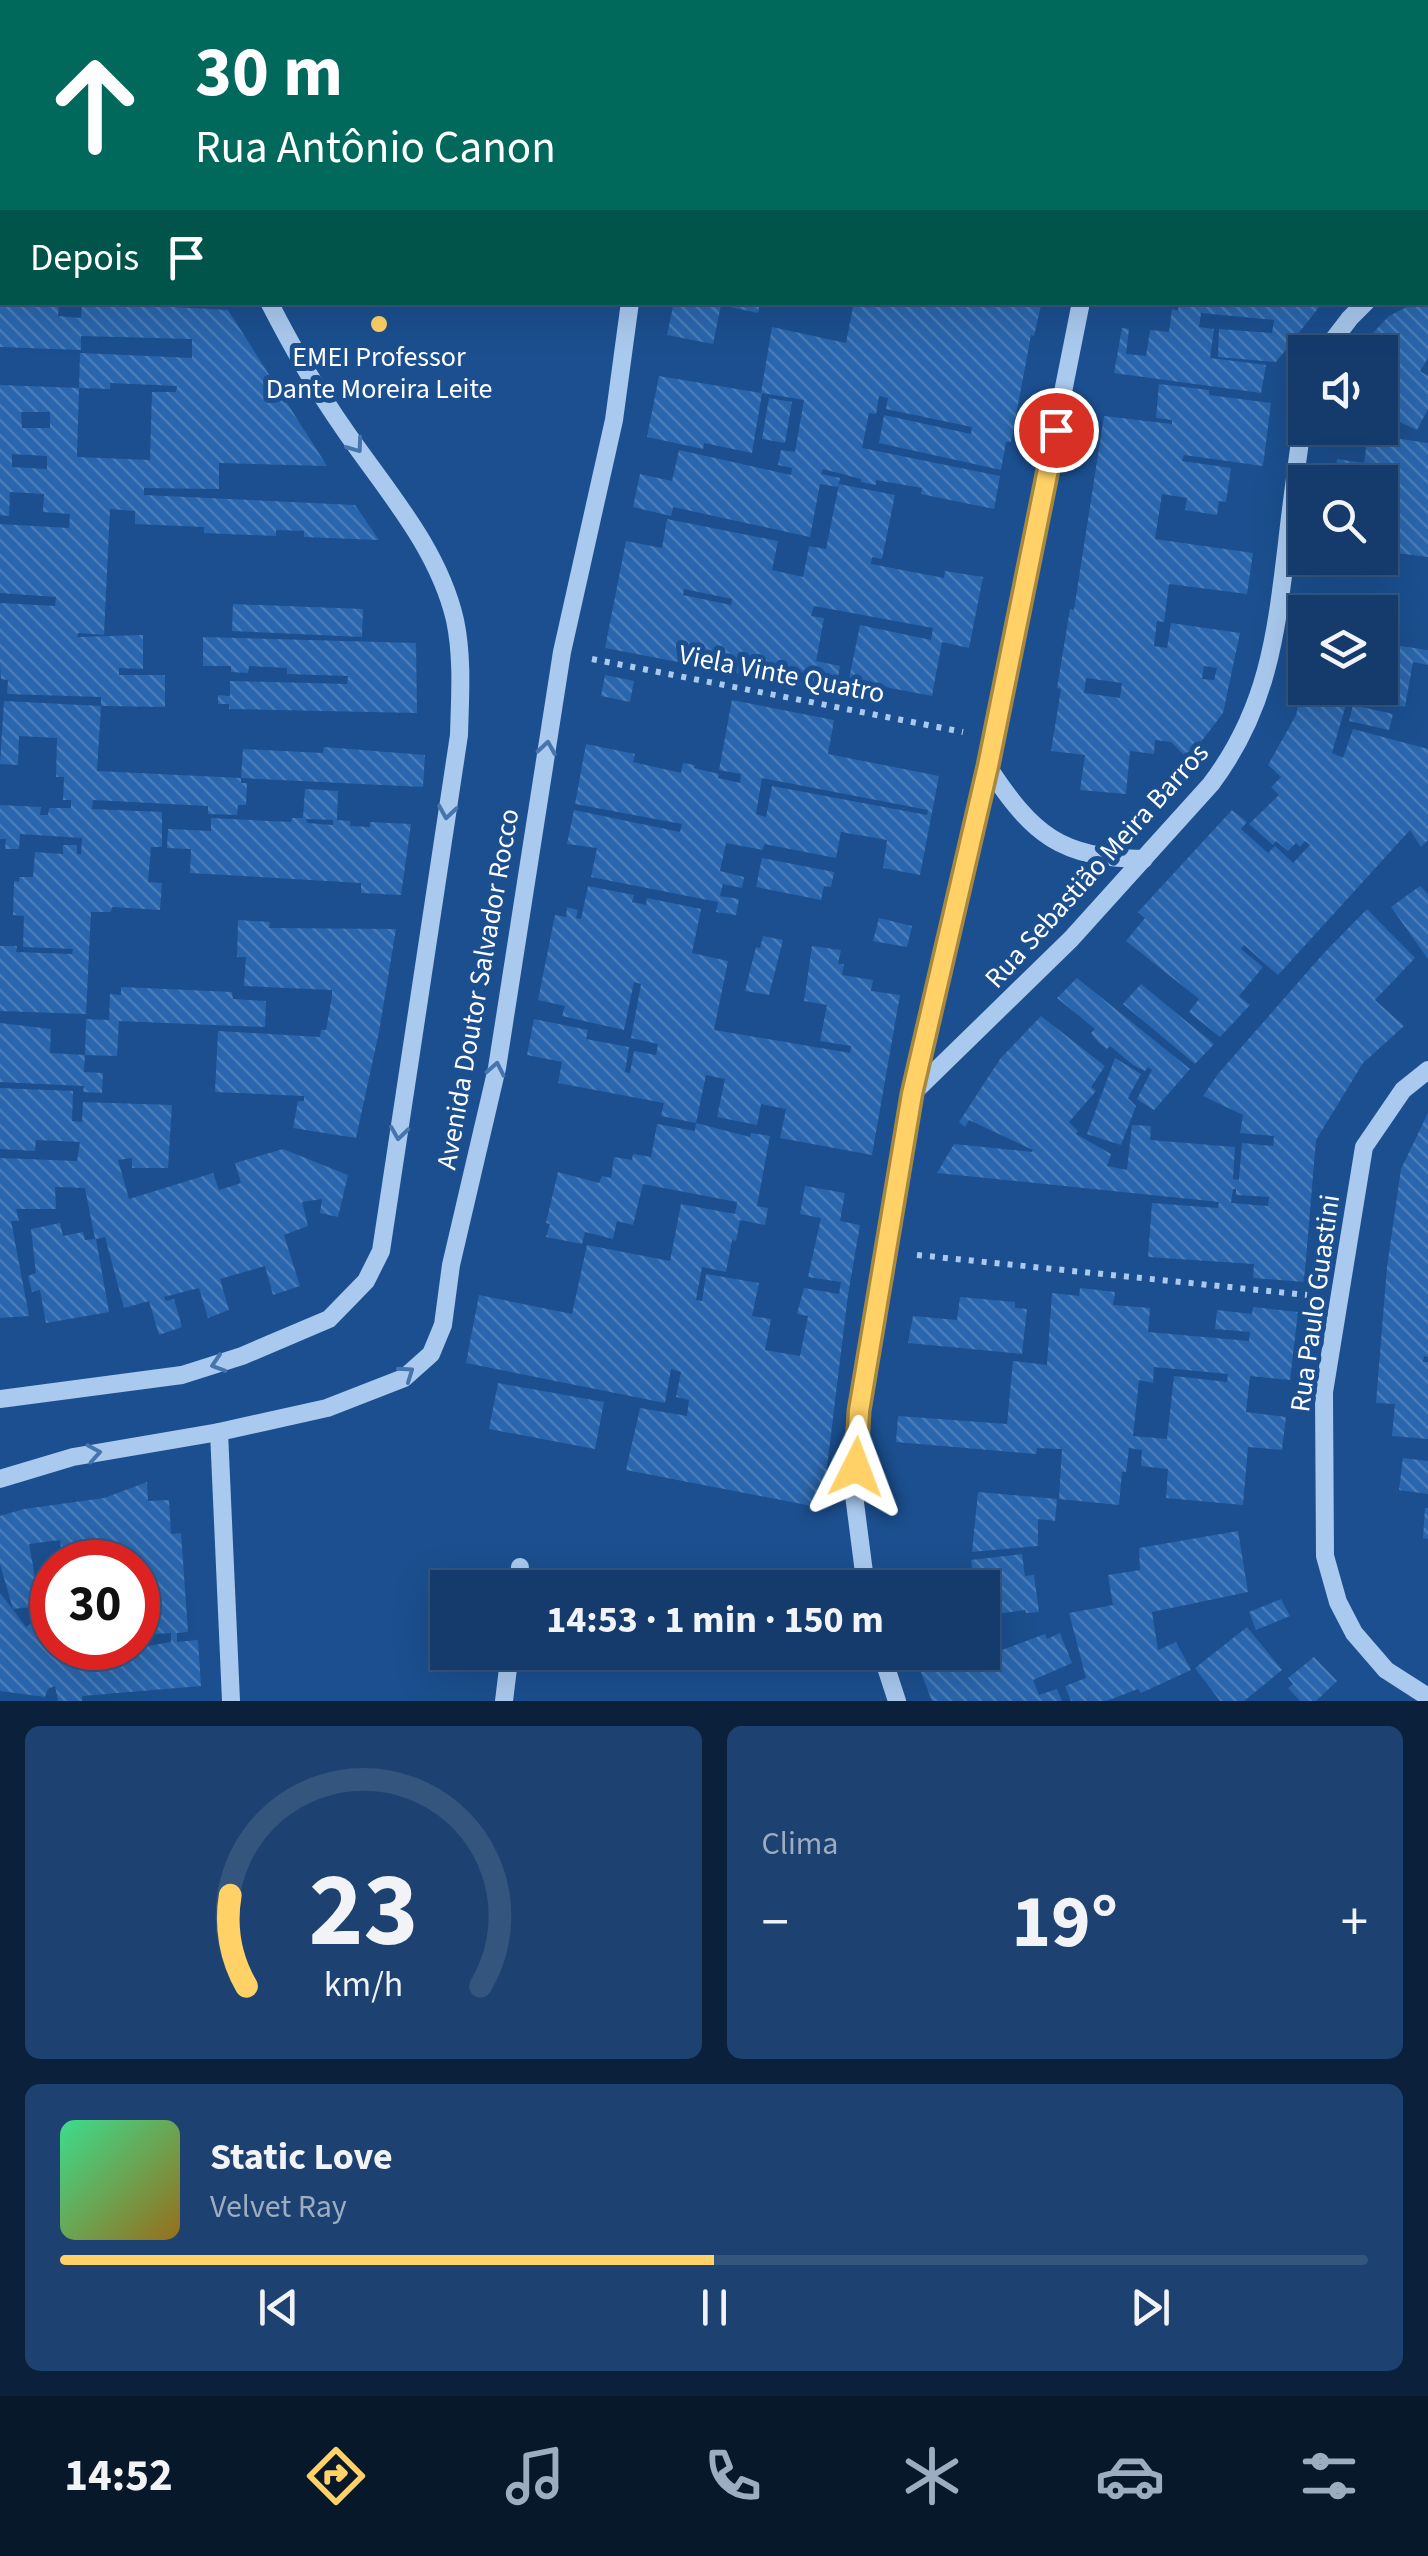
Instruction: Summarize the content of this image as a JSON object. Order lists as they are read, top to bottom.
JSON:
{
  "streets": {
    "street": ["Rua Sebastião Meira Barros", "Avenida Doutor Salvador Rocco", "Rua Paulo Guastini"],
    "path": ["Viela Vinte Quatro"]
  },
  "crossings": [
    ["Viela Vinte Quatro", "Avenida Doutor Salvador Rocco"]
  ],
  "places": ["EMEI Professor Dante Moreira Leite"],
  "page": {
    "turn": ["30 m", "Rua Antônio Canon"],
    "then": "Depois",
    "limit": "30",
    "trip": "14:53 · 1 min · 150 m",
    "tile": "Clima",
    "heat": ["−", "19°", "+"],
    "song": ["Static Love", "Velvet Ray"],
    "tabs": "14:52",
    "gauge": ["23", "km/h"]
  }
}
